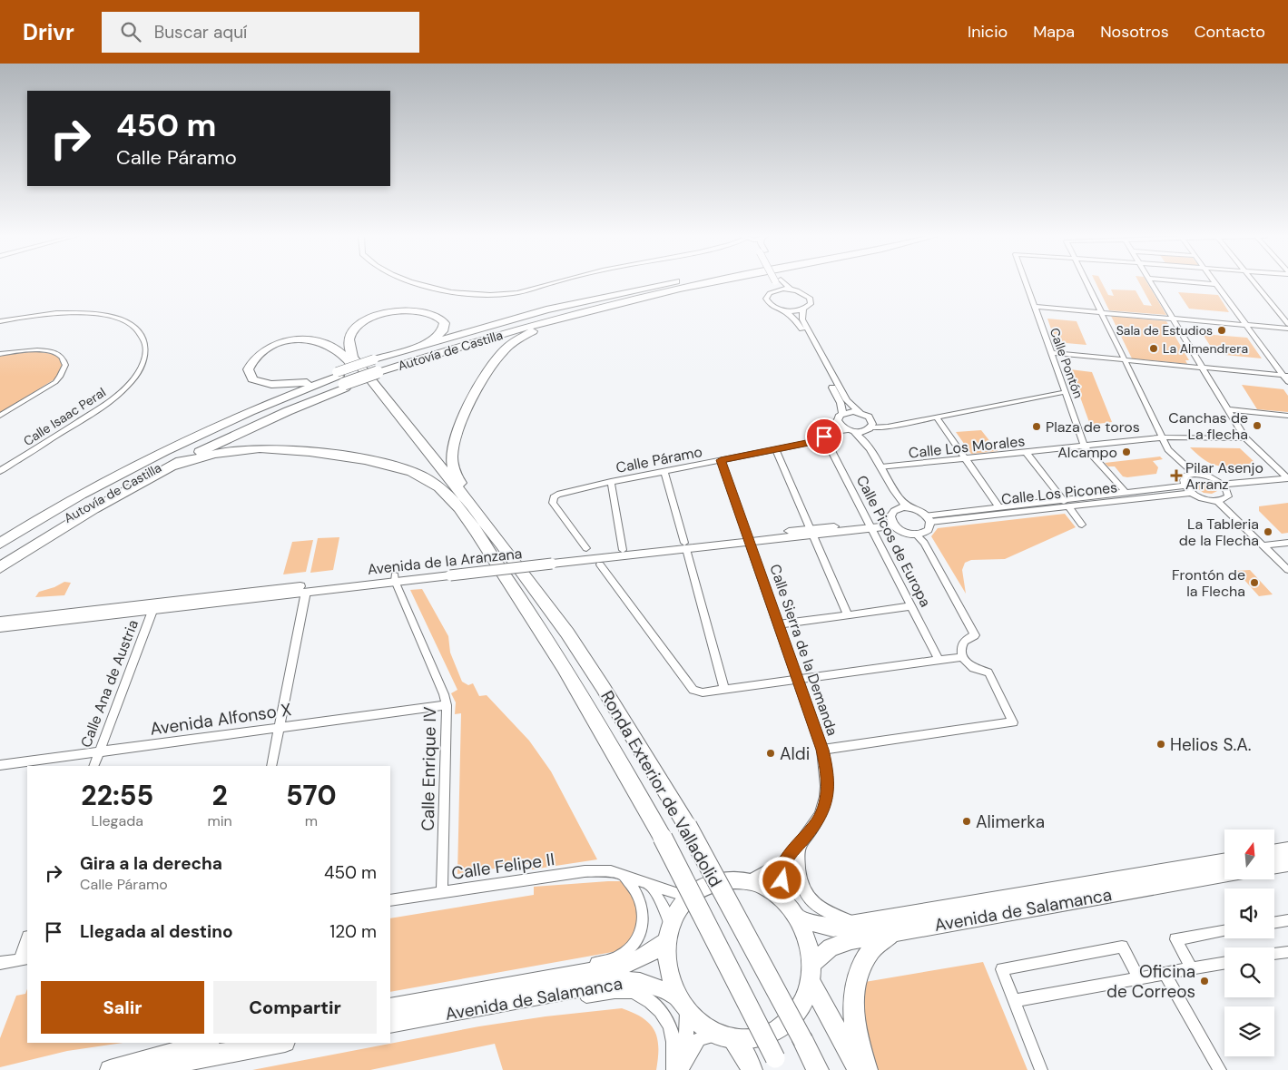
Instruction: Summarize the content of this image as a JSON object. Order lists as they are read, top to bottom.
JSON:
{
  "streets": {
    "highway": ["Autovía de Castilla", "Ronda Exterior de Valladolid", "Avenida de Salamanca"],
    "street": [
      "Calle Pontón",
      "Calle Isaac Peral",
      "Calle Los Morales",
      "Calle Páramo",
      "Calle Los Picones",
      "Calle Picos de Europa",
      "Avenida de la Aranzana",
      "Calle Sierra de la Demanda",
      "Calle Ana de Austria",
      "Avenida Alfonso X",
      "Calle Enrique IV",
      "Calle Felipe II"
    ]
  },
  "crossings": [
    ["Calle Pontón", "Calle Los Morales"],
    ["Calle Pontón", "Calle Los Picones"],
    ["Calle Páramo", "Calle Picos de Europa"],
    ["Calle Páramo", "Calle Sierra de la Demanda"],
    ["Calle Los Picones", "Avenida de la Aranzana"],
    ["Calle Picos de Europa", "Avenida de la Aranzana"],
    ["Avenida de la Aranzana", "Calle Sierra de la Demanda"],
    ["Avenida de la Aranzana", "Calle Ana de Austria"],
    ["Avenida de la Aranzana", "Calle Enrique IV"],
    ["Calle Sierra de la Demanda", "Calle Felipe II"],
    ["Calle Sierra de la Demanda", "Avenida de Salamanca"],
    ["Calle Ana de Austria", "Avenida Alfonso X"],
    ["Avenida Alfonso X", "Calle Enrique IV"],
    ["Calle Enrique IV", "Calle Felipe II"],
    ["Calle Felipe II", "Avenida de Salamanca"]
  ],
  "places": {
    "other": [
      "Sala de Estudios",
      "La Almendrera",
      "Canchas de La flecha",
      "Plaza de toros",
      "Alcampo",
      "La Tableria de la Flecha",
      "Frontón de la Flecha",
      "Helios S.A.",
      "Aldi",
      "Alimerka",
      "Oficina de Correos"
    ],
    "health": ["Pilar Asenjo Arranz"]
  },
  "north": "top",
  "page": {
    "header": "Drivr",
    "search": "Buscar aquí",
    "nav": [
      "Inicio",
      "Mapa",
      "Nosotros",
      "Contacto"
    ],
    "turn": ["450 m", "Calle Páramo"],
    "eta": [
      "22:55",
      "Llegada",
      "2",
      "min",
      "570",
      "m"
    ],
    "list": [
      {
        "name": "Gira a la derecha",
        "note": "Calle Páramo",
        "value": "450 m"
      },
      {
        "name": "Llegada al destino",
        "value": "120 m"
      }
    ],
    "buttons": ["Salir", "Compartir"]
  }
}
